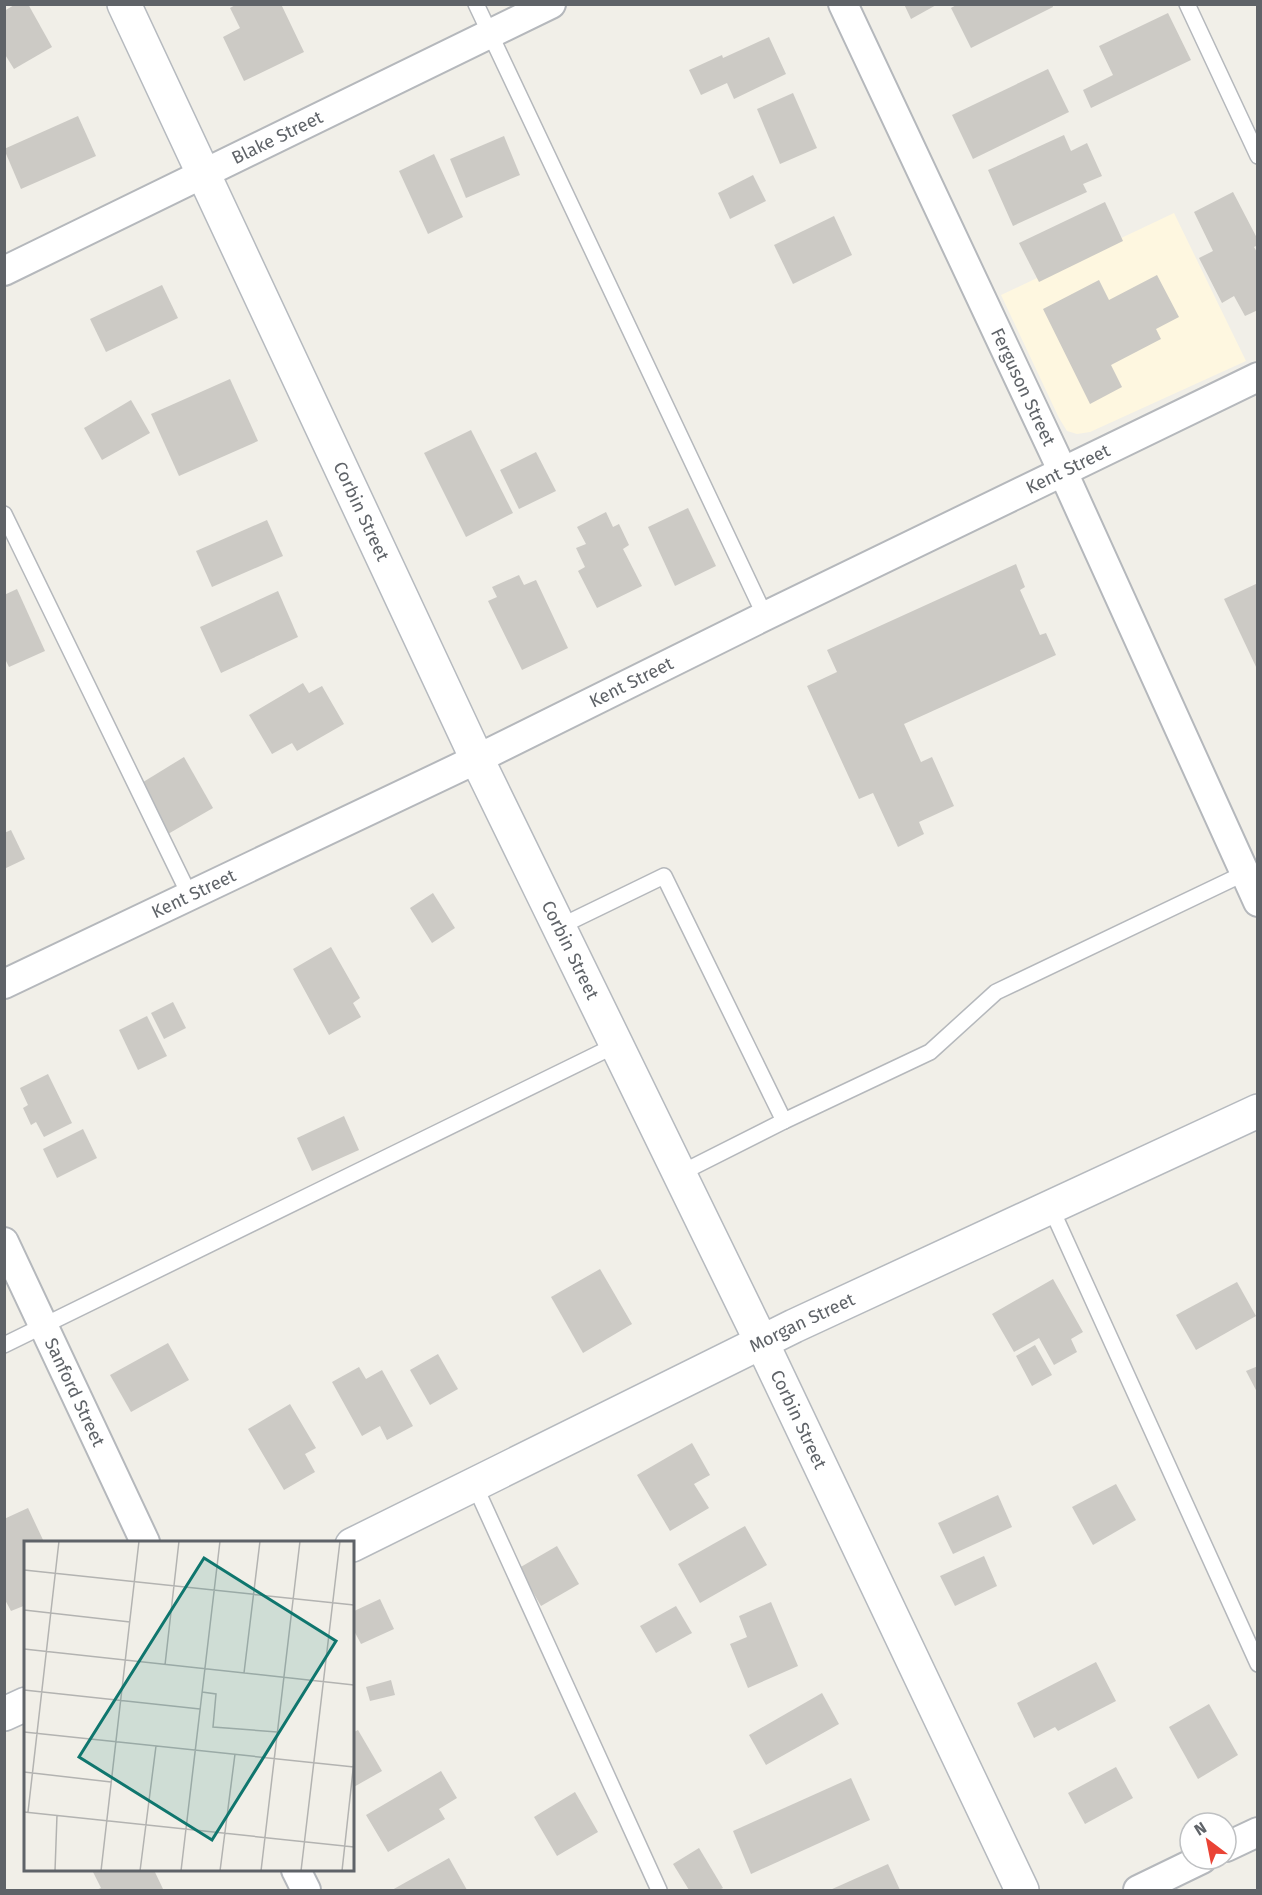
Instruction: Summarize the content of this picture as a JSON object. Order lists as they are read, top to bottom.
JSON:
{
  "streets": {
    "street": [
      "Blake Street",
      "Ferguson Street",
      "Kent Street",
      "Corbin Street",
      "Morgan Street",
      "Sanford Street"
    ]
  },
  "crossings": [
    ["Blake Street", "Corbin Street"],
    ["Ferguson Street", "Kent Street"],
    ["Kent Street", "Corbin Street"],
    ["Corbin Street", "Morgan Street"]
  ],
  "north": "top left"
}
